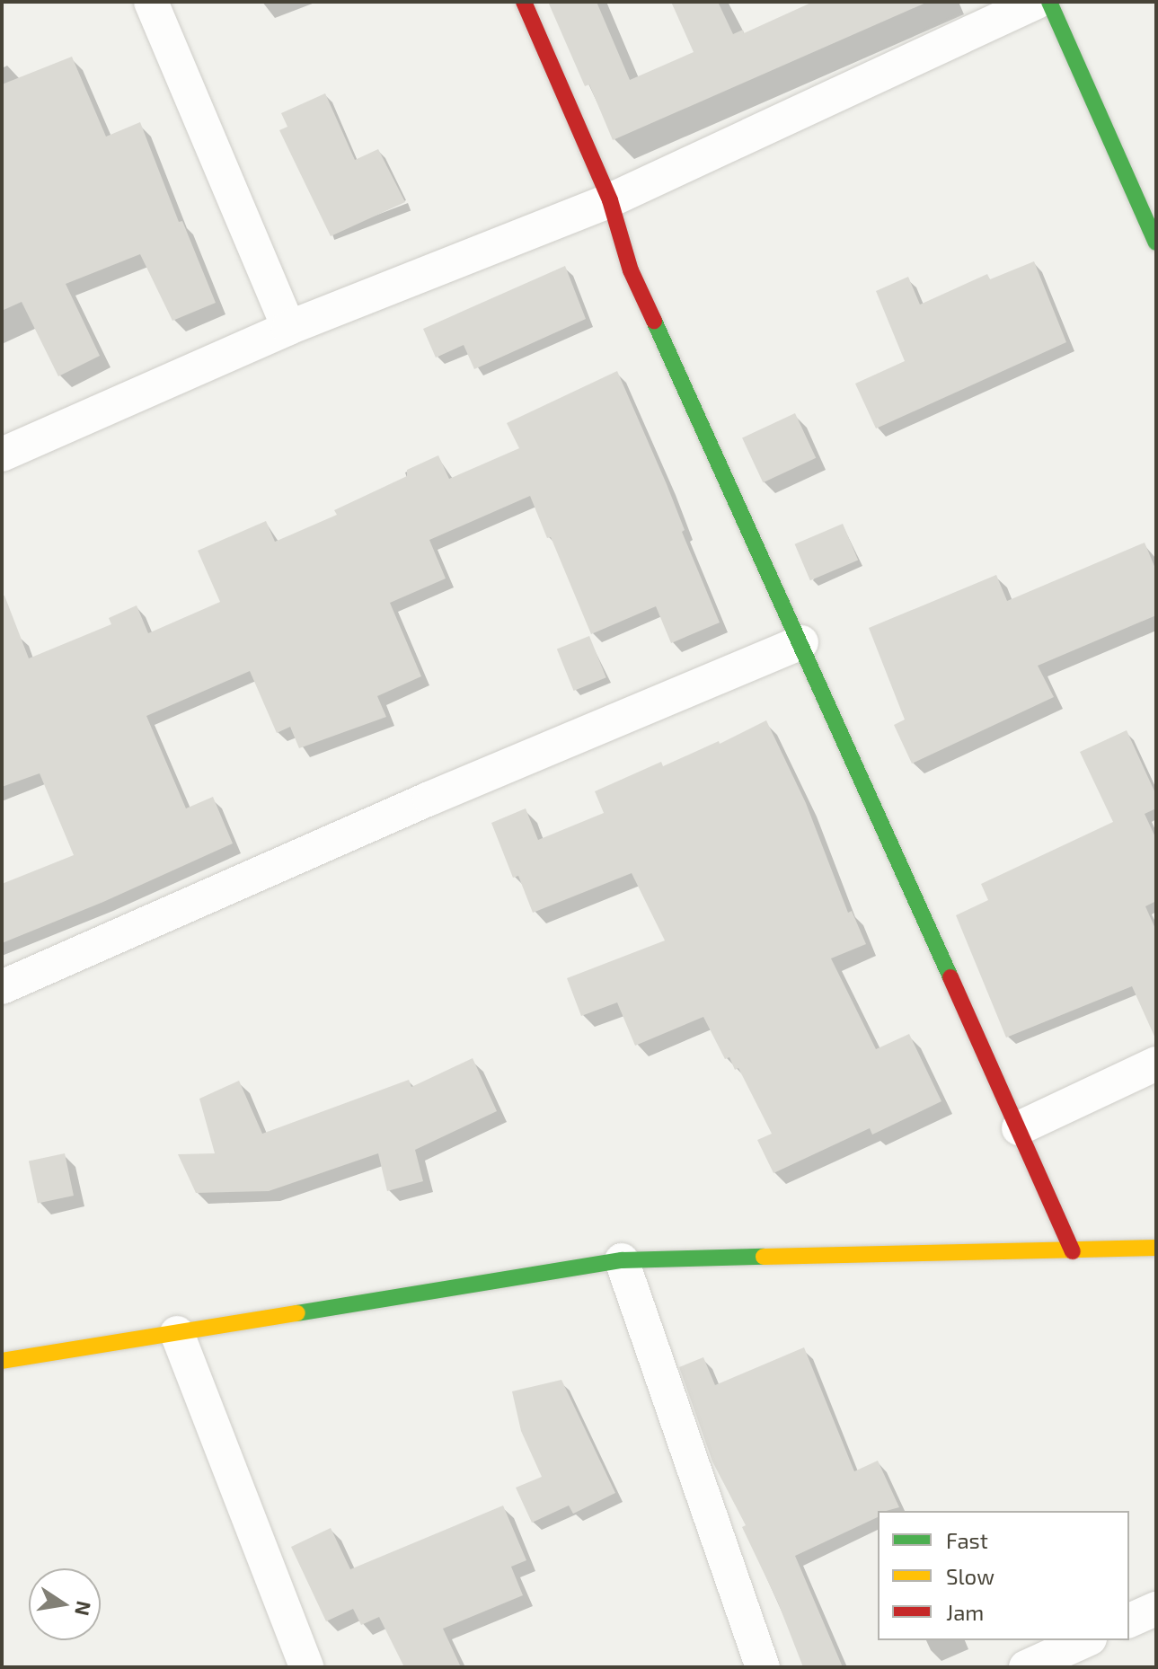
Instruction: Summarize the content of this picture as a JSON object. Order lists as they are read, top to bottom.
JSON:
{
  "legend": ["Fast", "Slow", "Jam"],
  "north": "right"
}
